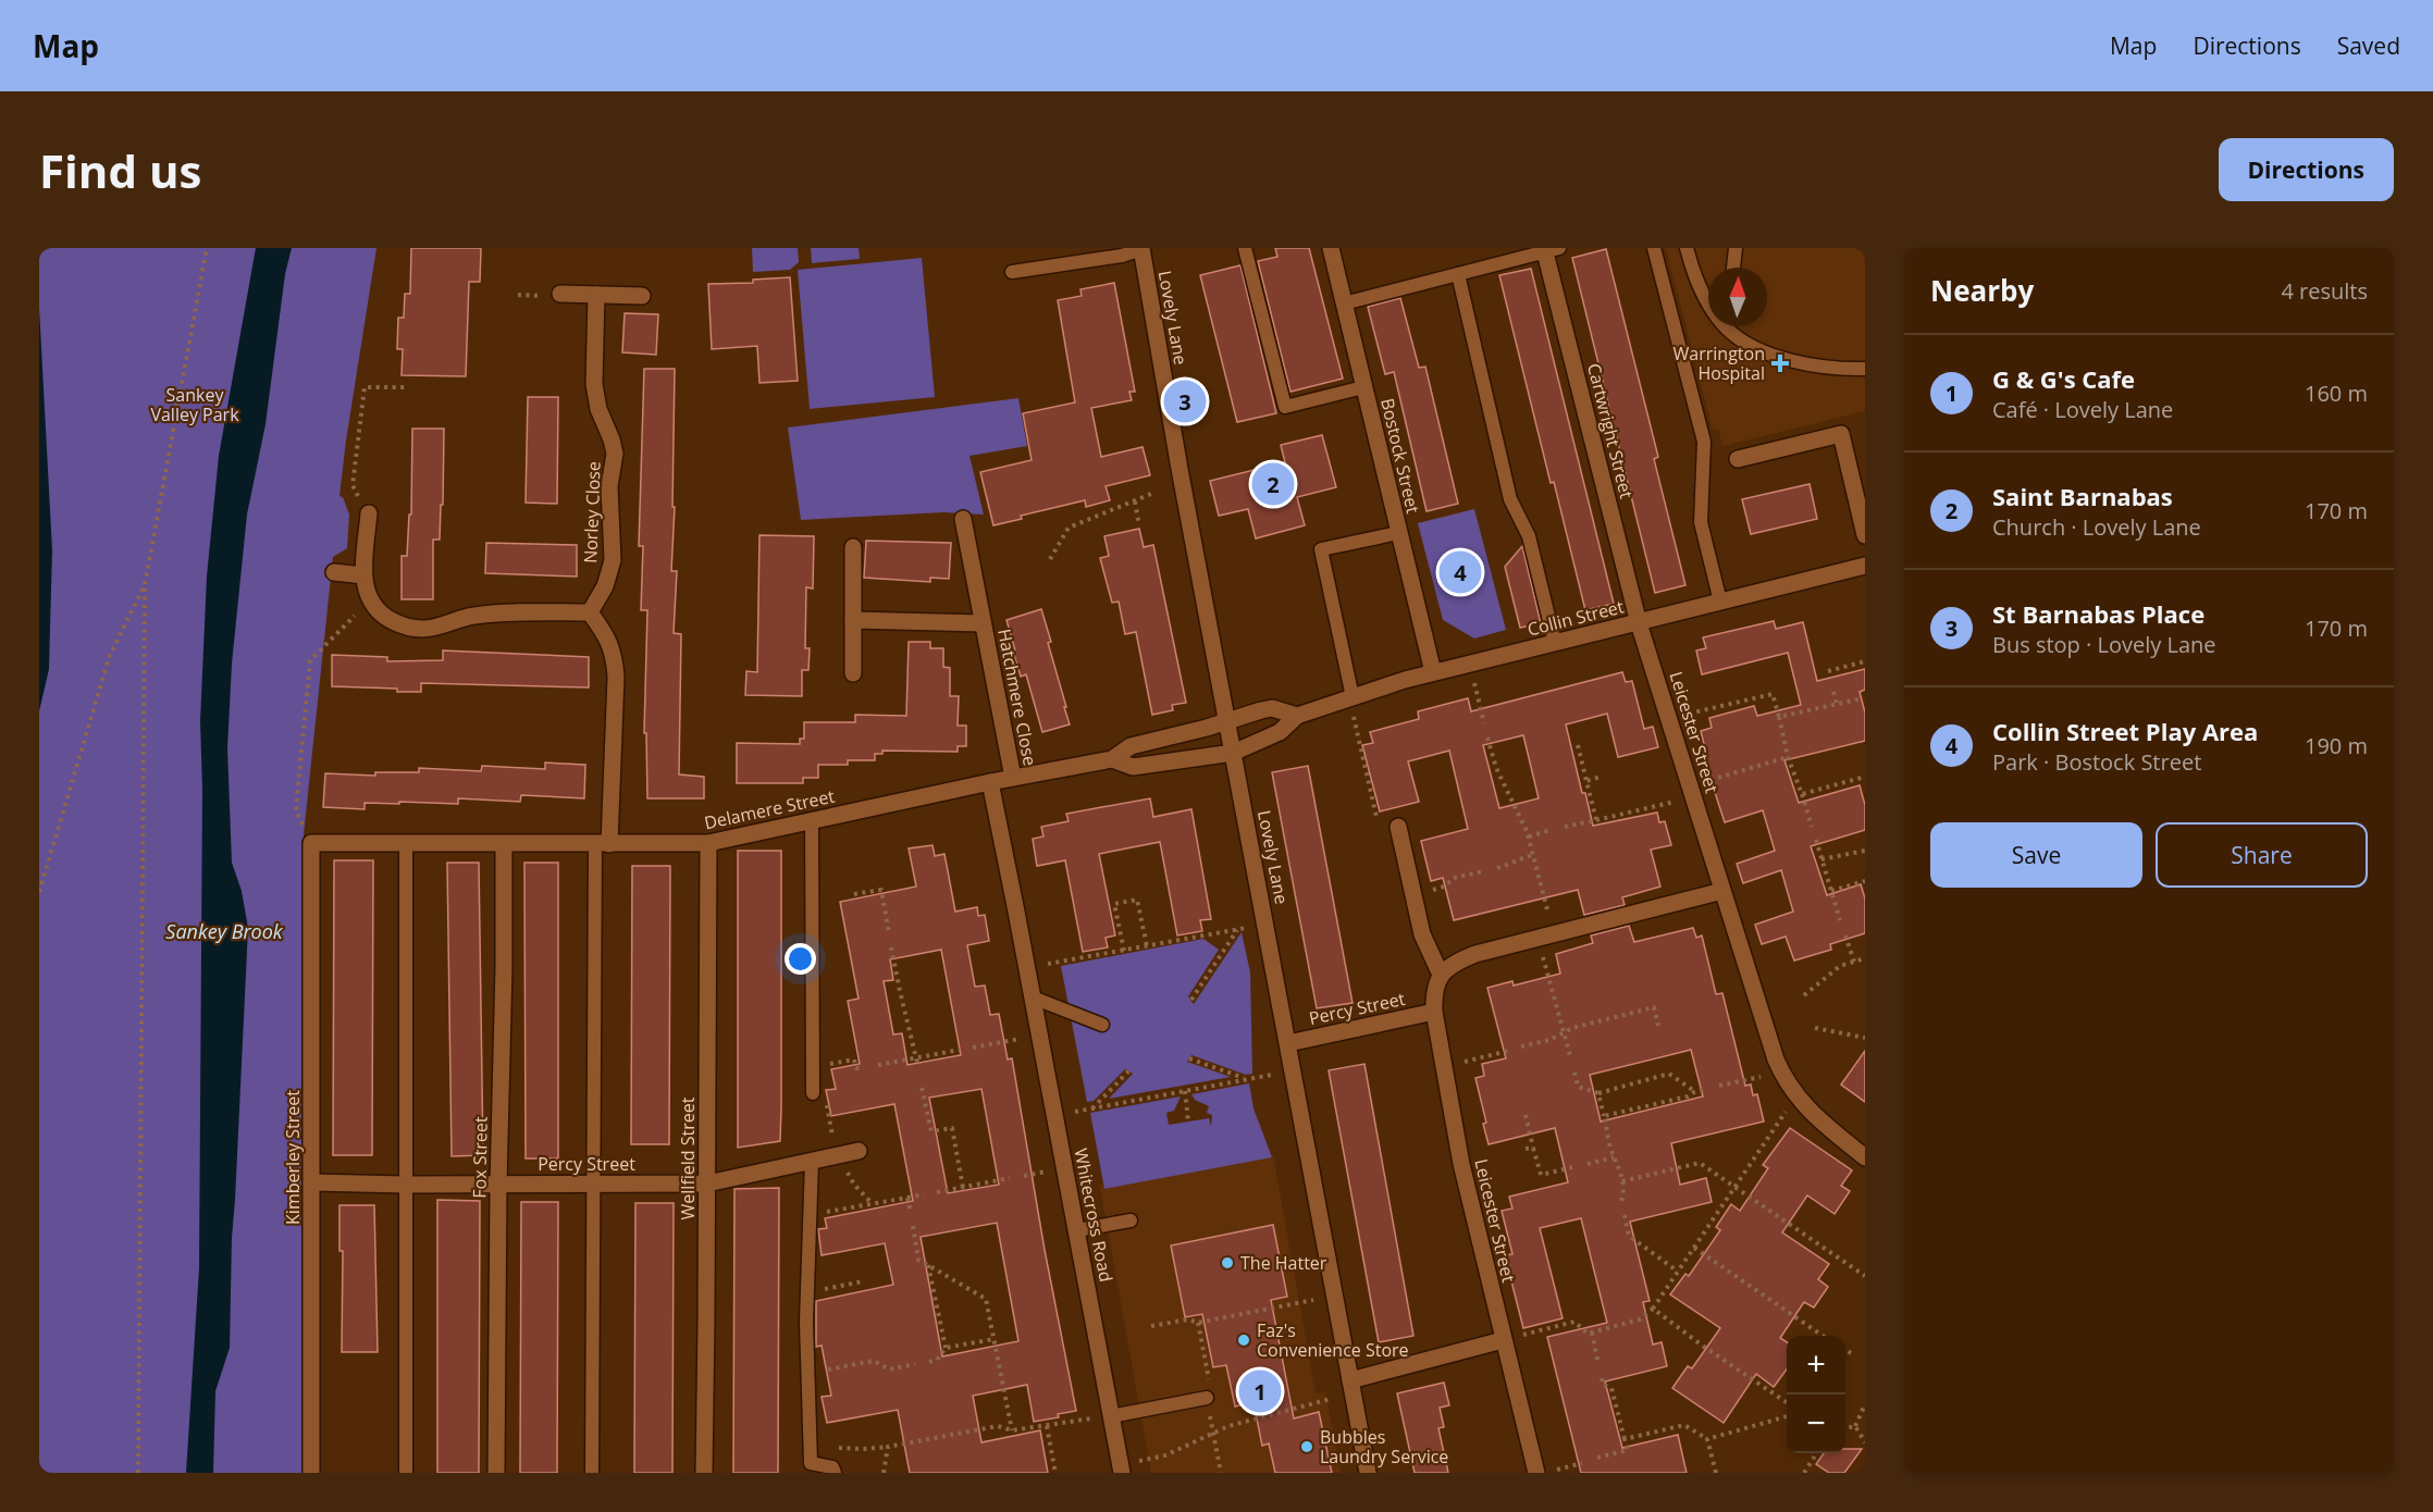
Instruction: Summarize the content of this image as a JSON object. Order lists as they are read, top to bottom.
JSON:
{
  "streets": {
    "street": [
      "Lovely Lane",
      "Cartwright Street",
      "Bostock Street",
      "Norley Close",
      "Collin Street",
      "Hatchmere Close",
      "Leicester Street",
      "Delamere Street",
      "Percy Street",
      "Kimberley Street",
      "Fox Street",
      "Wellfield Street",
      "Whitecross Road"
    ]
  },
  "crossings": [
    ["Lovely Lane", "Collin Street"],
    ["Lovely Lane", "Delamere Street"],
    ["Lovely Lane", "Percy Street"],
    ["Cartwright Street", "Collin Street"],
    ["Cartwright Street", "Leicester Street"],
    ["Bostock Street", "Collin Street"],
    ["Collin Street", "Leicester Street"],
    ["Collin Street", "Delamere Street"],
    ["Hatchmere Close", "Delamere Street"],
    ["Leicester Street", "Percy Street"],
    ["Delamere Street", "Kimberley Street"],
    ["Delamere Street", "Fox Street"],
    ["Delamere Street", "Wellfield Street"],
    ["Delamere Street", "Whitecross Road"],
    ["Percy Street", "Kimberley Street"],
    ["Percy Street", "Fox Street"],
    ["Percy Street", "Wellfield Street"]
  ],
  "water": ["Sankey Brook"],
  "parks": ["Sankey Valley Park"],
  "places": {
    "health": ["Warrington Hospital"],
    "other": ["The Hatter", "Faz's Convenience Store", "Bubbles Laundry Service"]
  },
  "north": "top",
  "page": {
    "header": "Map",
    "nav": ["Map", "Directions", "Saved"],
    "buttons": [
      "Directions",
      ["Save", "Share"]
    ],
    "title": "Find us",
    "heading": ["Nearby", "4 results"],
    "list": [
      {
        "mark": "1",
        "name": "G & G's Cafe",
        "note": "Café · Lovely Lane",
        "value": "160 m"
      },
      {
        "mark": "2",
        "name": "Saint Barnabas",
        "note": "Church · Lovely Lane",
        "value": "170 m"
      },
      {
        "mark": "3",
        "name": "St Barnabas Place",
        "note": "Bus stop · Lovely Lane",
        "value": "170 m"
      },
      {
        "mark": "4",
        "name": "Collin Street Play Area",
        "note": "Park · Bostock Street",
        "value": "190 m"
      }
    ],
    "pins": [
      "3",
      "2",
      "4",
      "1"
    ],
    "map_buttons": ["+", "−"]
  }
}
